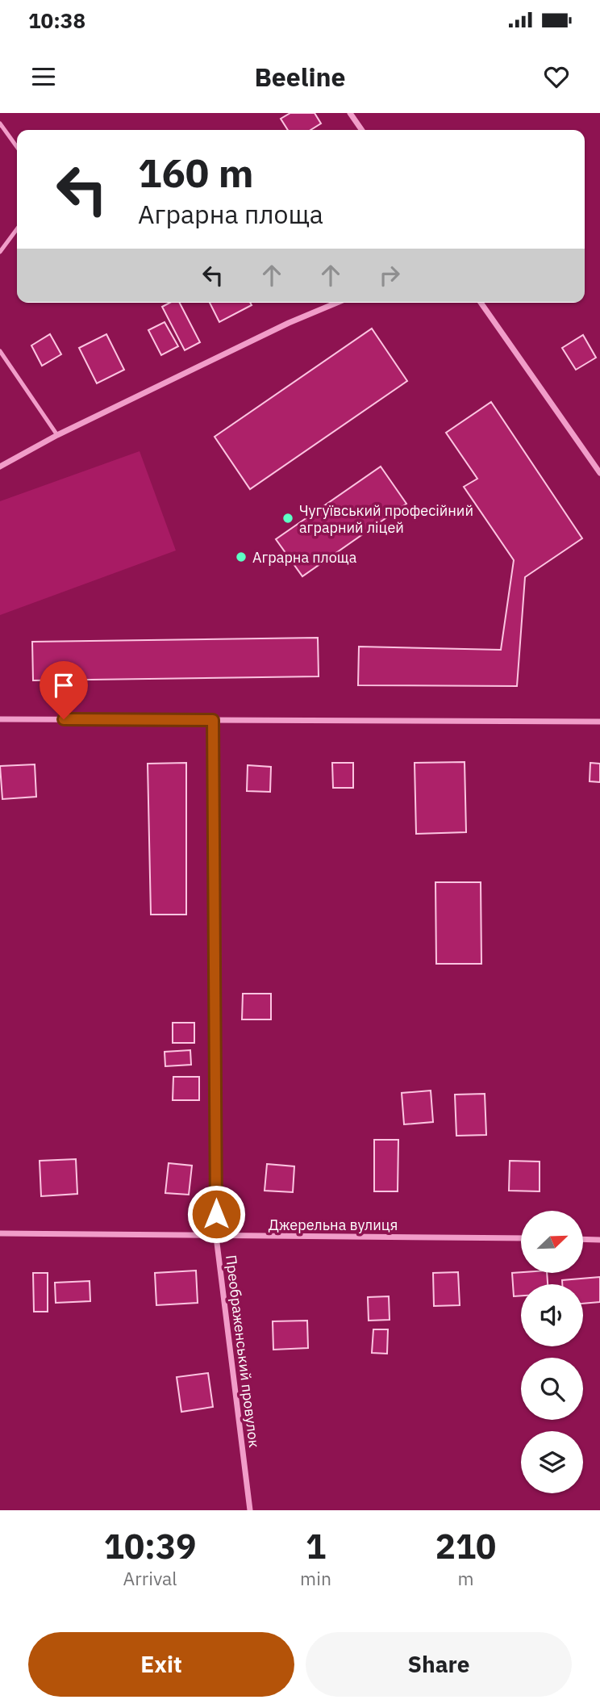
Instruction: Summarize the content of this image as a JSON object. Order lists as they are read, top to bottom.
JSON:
{
  "streets": {
    "street": ["Джерельна вулиця", "Преображенський провулок"]
  },
  "crossings": [
    ["Джерельна вулиця", "Преображенський провулок"]
  ],
  "places": ["Чугуївський професійний аграрний ліцей", "Аграрна площа"],
  "north": "top right",
  "page": {
    "status": "10:38",
    "header": "Beeline",
    "turn": ["160 m", "Аграрна площа"],
    "eta": [
      "10:39",
      "Arrival",
      "1",
      "min",
      "210",
      "m"
    ],
    "buttons": ["Exit", "Share"]
  }
}
